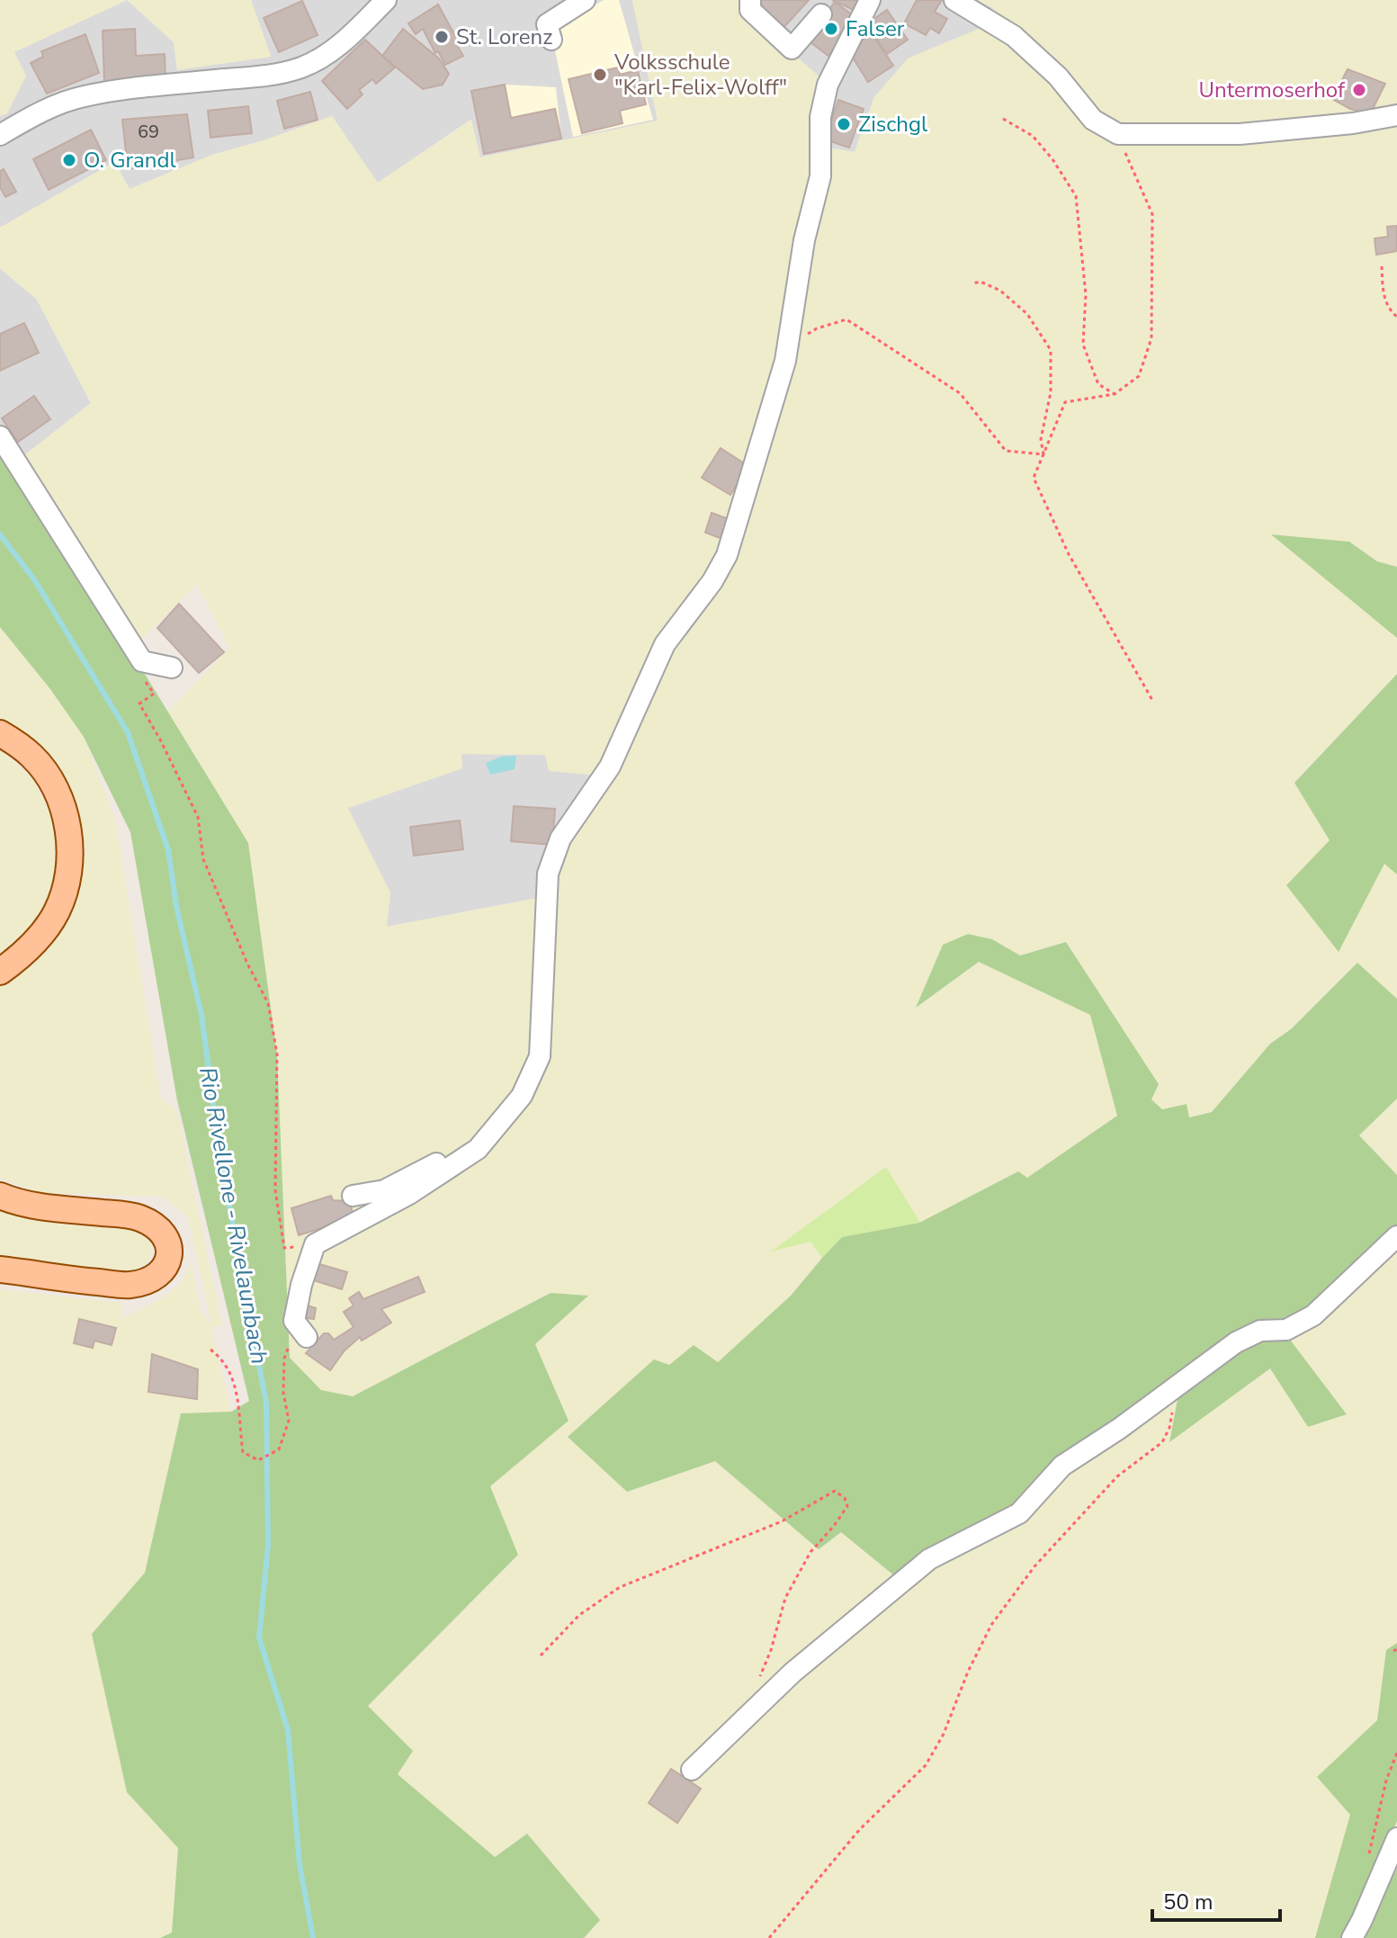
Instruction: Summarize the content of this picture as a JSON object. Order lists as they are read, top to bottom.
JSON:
{
  "water": ["Rio Rivellone - Rivelaunbach"],
  "places": [
    "Falser",
    "St. Lorenz",
    "Volksschule \"Karl-Felix-Wolff\"",
    "Untermoserhof",
    "Zischgl",
    "O. Grandl"
  ],
  "house_numbers": ["69"],
  "scale_bar": "50 m"
}
